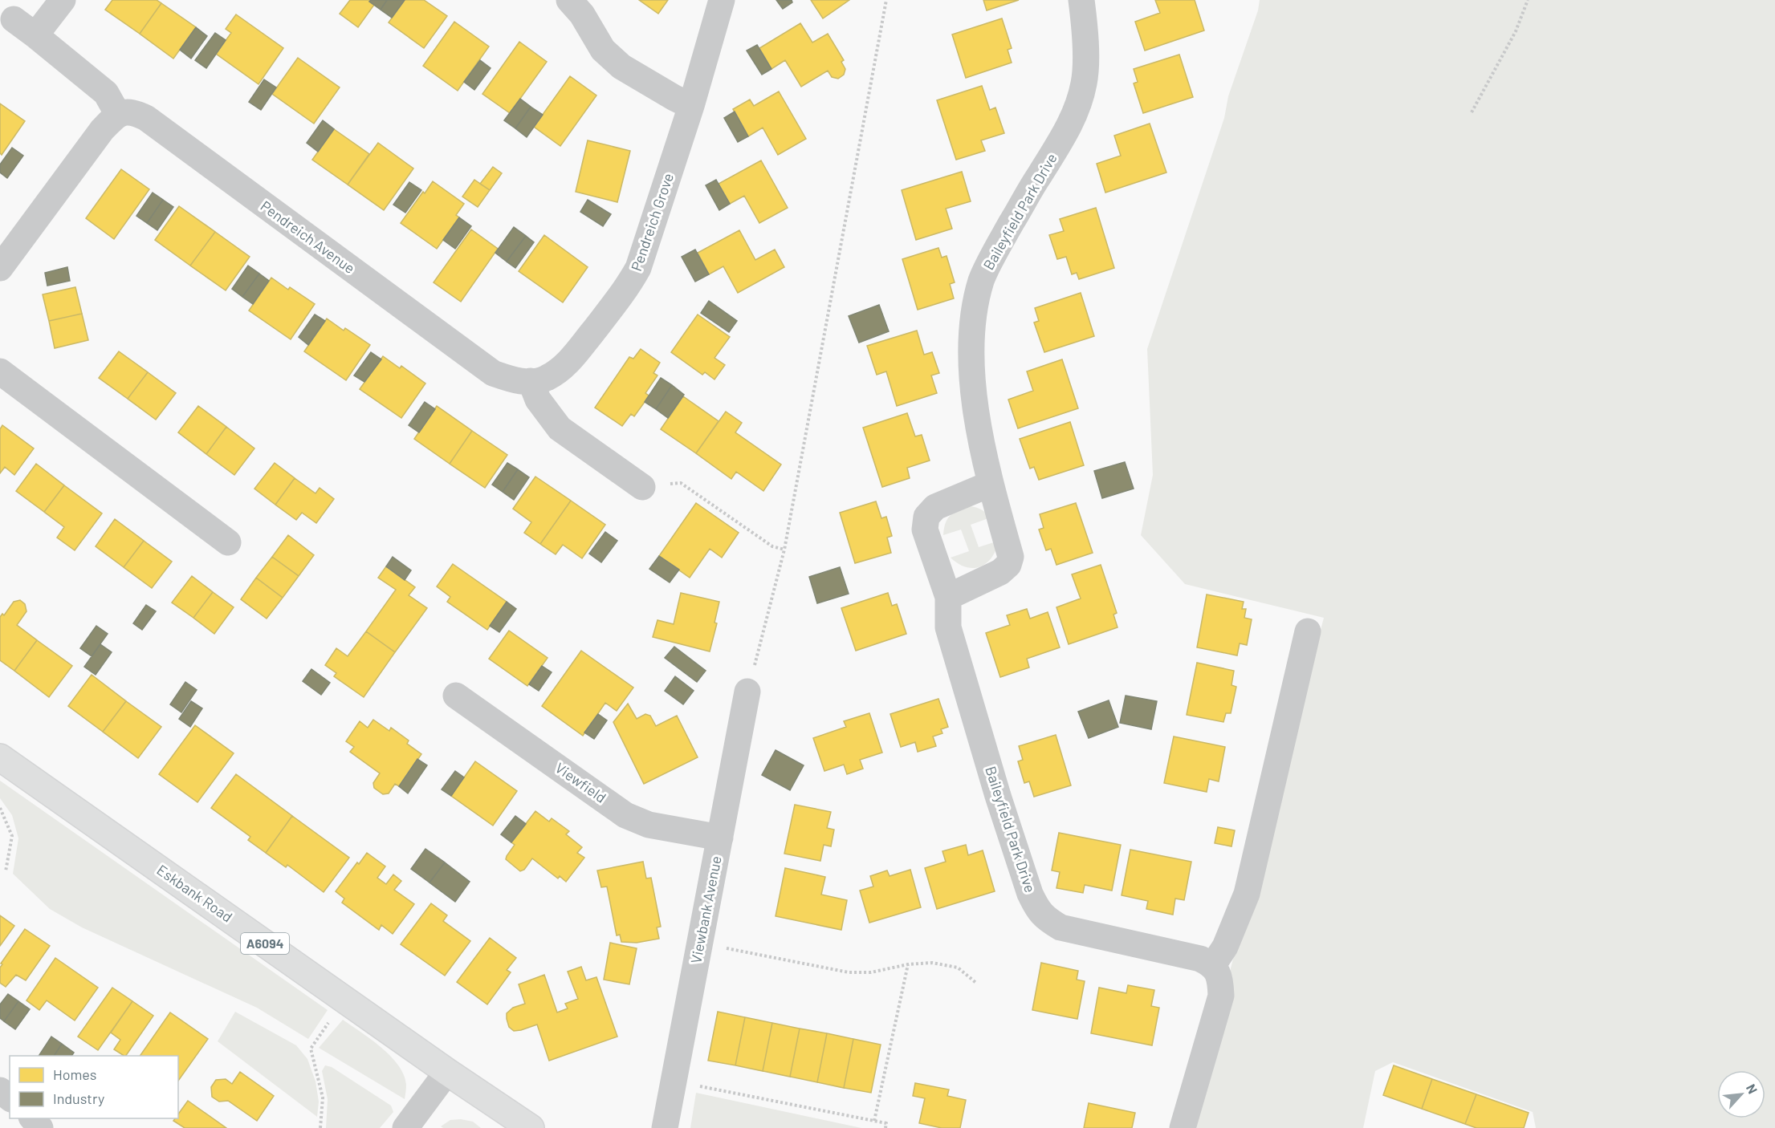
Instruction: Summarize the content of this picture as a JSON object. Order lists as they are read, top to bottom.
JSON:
{
  "streets": {
    "main road": ["Eskbank Road", "A6094"],
    "street": [
      "Baileyfield Park Drive",
      "Pendreich Grove",
      "Pendreich Avenue",
      "Viewfield",
      "Viewbank Avenue"
    ]
  },
  "crossings": [
    ["Pendreich Grove", "Pendreich Avenue"],
    ["Viewfield", "Viewbank Avenue"]
  ],
  "legend": ["Homes", "Industry"],
  "north": "top right"
}
